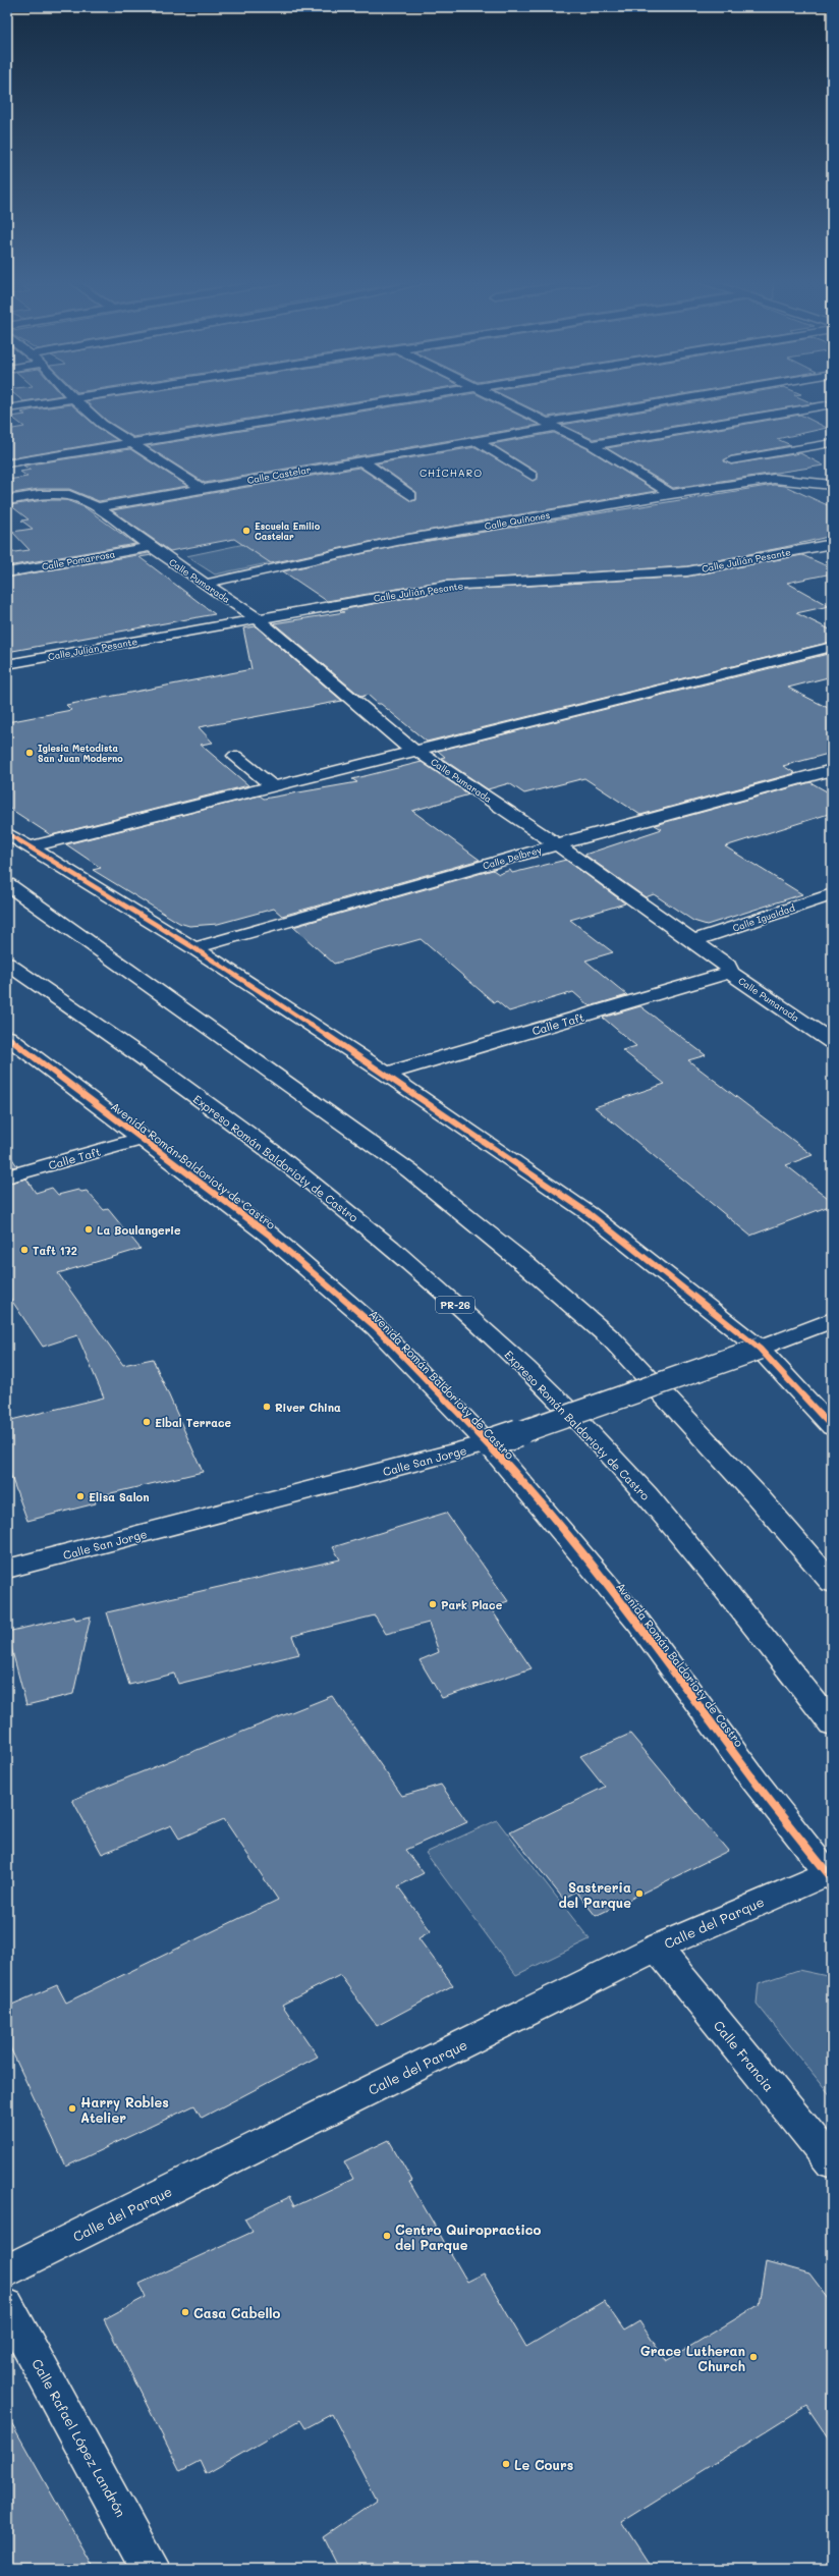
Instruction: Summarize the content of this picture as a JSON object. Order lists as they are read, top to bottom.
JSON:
{
  "streets": {
    "main road": [
      "Calle Castelar",
      "Calle Quiñones",
      "Calle Pomarrosa",
      "Calle Julián Pesante",
      "Calle Pumarada",
      "Calle Delbrey",
      "Calle Igualdad",
      "Calle Taft",
      "Expreso Román Baldorioty de Castro",
      "Avenida Román Baldorioty de Castro",
      "PR-26",
      "Calle San Jorge",
      "Calle del Parque",
      "Calle Francia",
      "Calle Rafael López Landrón"
    ]
  },
  "crossings": [
    ["Calle Castelar", "Calle Pumarada"],
    ["Calle Quiñones", "Calle Pumarada"],
    ["Calle Pomarrosa", "Calle Pumarada"],
    ["Calle Julián Pesante", "Calle Pumarada"],
    ["Calle Pumarada", "Calle Delbrey"],
    ["Calle Pumarada", "Calle Igualdad"],
    ["Calle Pumarada", "Calle Taft"],
    ["Calle Taft", "Avenida Román Baldorioty de Castro"],
    ["Avenida Román Baldorioty de Castro", "Calle San Jorge"],
    ["Avenida Román Baldorioty de Castro", "Calle del Parque"],
    ["Calle del Parque", "Calle Francia"]
  ],
  "districts": ["CHÍCHARO"],
  "places": [
    "Escuela Emilio Castelar",
    "Iglesia Metodista San Juan Moderno",
    "La Boulangerie",
    "Taft 172",
    "River China",
    "Elbal Terrace",
    "Elisa Salon",
    "Park Place",
    "Sastreria del Parque",
    "Harry Robles Atelier",
    "Centro Quiropractico del Parque",
    "Casa Cabello",
    "Grace Lutheran Church",
    "Le Cours"
  ]
}
